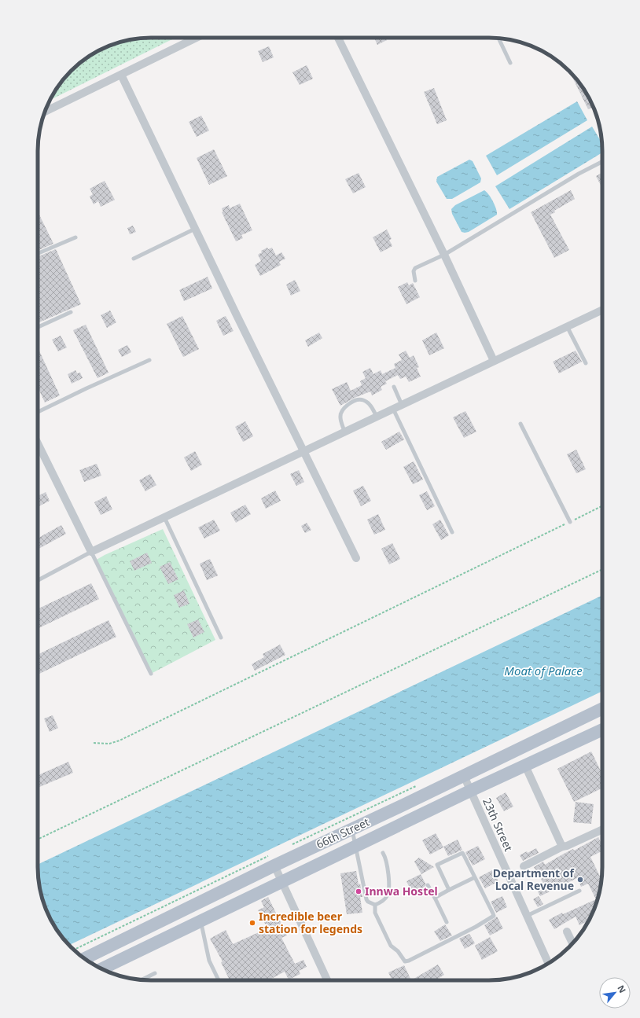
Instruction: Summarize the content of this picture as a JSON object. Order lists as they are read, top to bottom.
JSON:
{
  "streets": {
    "main road": ["66th Street"],
    "street": ["23th Street"]
  },
  "crossings": [
    ["23th Street", "66th Street"]
  ],
  "water": ["Moat of Palace"],
  "places": ["Department of Local Revenue", "Innwa Hostel", "Incredible beer station for legends"],
  "north": "top right"
}
